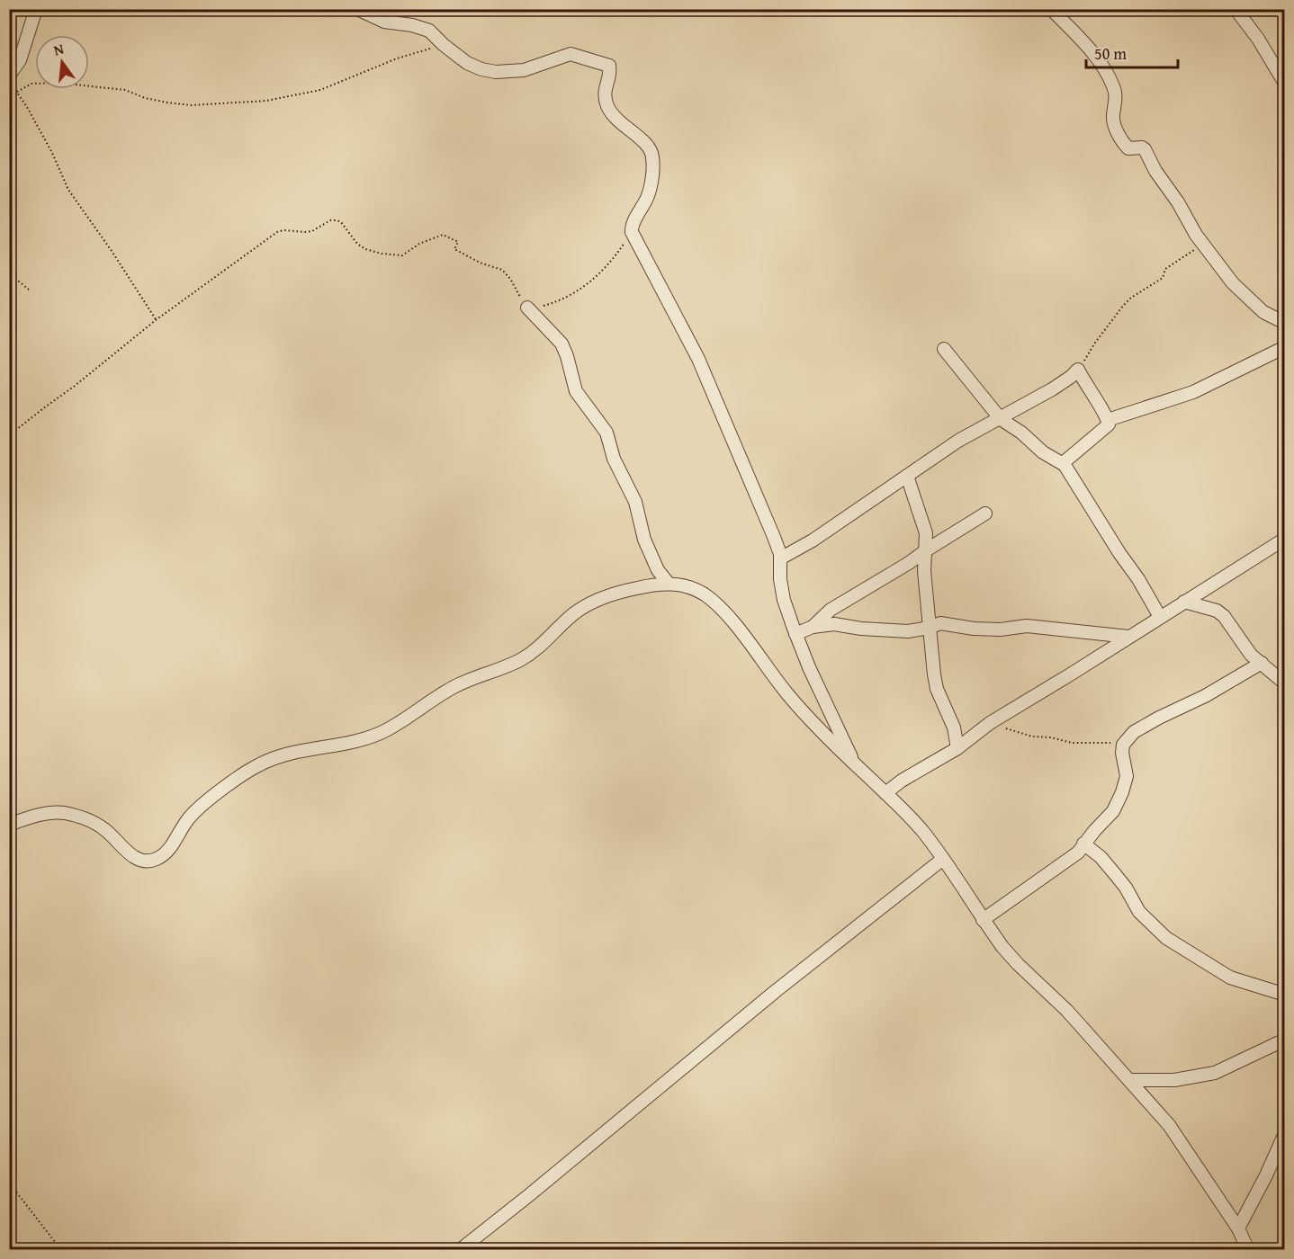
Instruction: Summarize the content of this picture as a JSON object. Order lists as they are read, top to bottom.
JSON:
{
  "scale_bar": "50 m",
  "north": "top"
}
